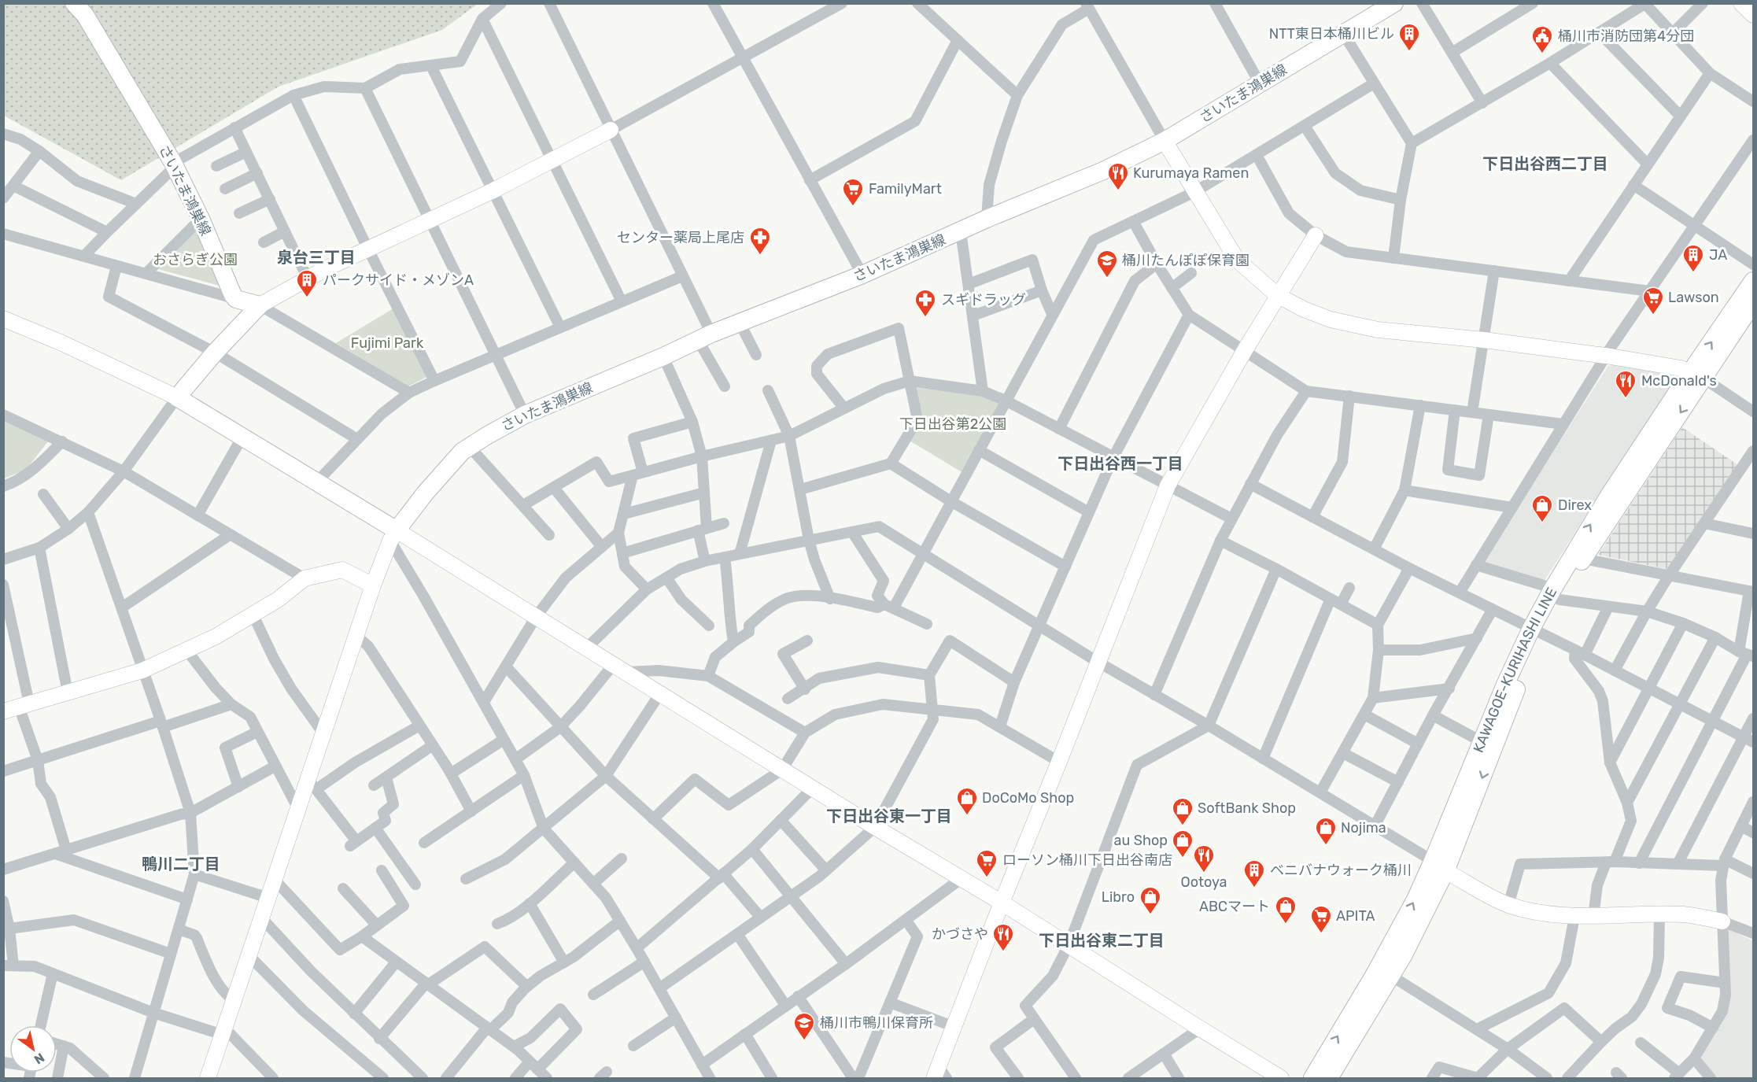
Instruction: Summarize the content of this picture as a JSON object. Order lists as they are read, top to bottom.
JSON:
{
  "streets": {
    "main road": ["さいたま鴻巣線", "KAWAGOE-KURIHASHI LINE"]
  },
  "districts": [
    "下日出谷西二丁目",
    "泉台三丁目",
    "下日出谷西一丁目",
    "下日出谷東一丁目",
    "鴨川二丁目",
    "下日出谷東二丁目"
  ],
  "parks": ["おさらぎ公園", "Fujimi Park", "下日出谷第2公園"],
  "places": {
    "building": [
      "NTT東日本桶川ビル",
      "JA",
      "パークサイド・メゾンA",
      "ベニバナウォーク桶川"
    ],
    "public building": ["桶川市消防団第4分団"],
    "restaurant": [
      "Kurumaya Ramen",
      "McDonald's",
      "Ootoya",
      "かづさや"
    ],
    "supermarket": [
      "FamilyMart",
      "Lawson",
      "ローソン桶川下日出谷南店",
      "APITA"
    ],
    "pharmacy": ["センター薬局上尾店", "スギドラッグ"],
    "school or university": ["桶川たんぽぽ保育園", "桶川市鴨川保育所"],
    "shop": [
      "Direx",
      "DoCoMo Shop",
      "SoftBank Shop",
      "Nojima",
      "au Shop",
      "Libro",
      "ABCマート"
    ]
  },
  "north": "bottom right"
}
